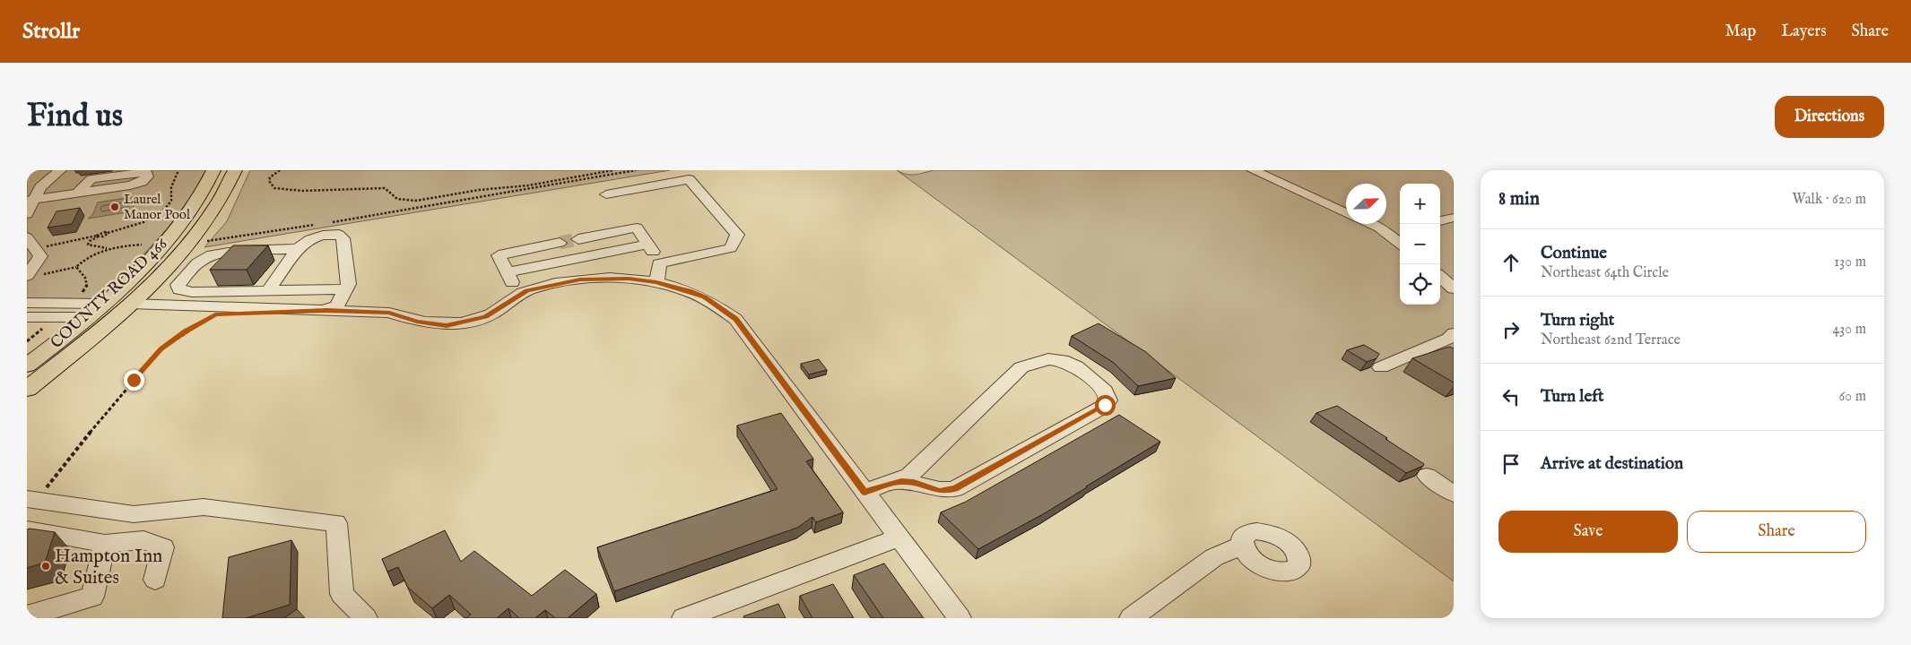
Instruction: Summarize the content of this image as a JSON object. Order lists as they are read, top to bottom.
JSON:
{
  "streets": {
    "main road": ["COUNTY ROAD 466"]
  },
  "places": ["Laurel Manor Pool", "Hampton Inn & Suites"],
  "north": "top right",
  "page": {
    "header": "Strollr",
    "nav": ["Map", "Layers", "Share"],
    "buttons": [
      "Directions",
      ["Save", "Share"]
    ],
    "title": "Find us",
    "heading": ["8 min", "Walk · 620 m"],
    "map_buttons": ["+", "−"],
    "list": [
      ["Continue", "Northeast 64th Circle", "130 m"],
      ["Turn right", "Northeast 62nd Terrace", "430 m"],
      ["Turn left", "60 m"],
      "Arrive at destination"
    ]
  }
}
